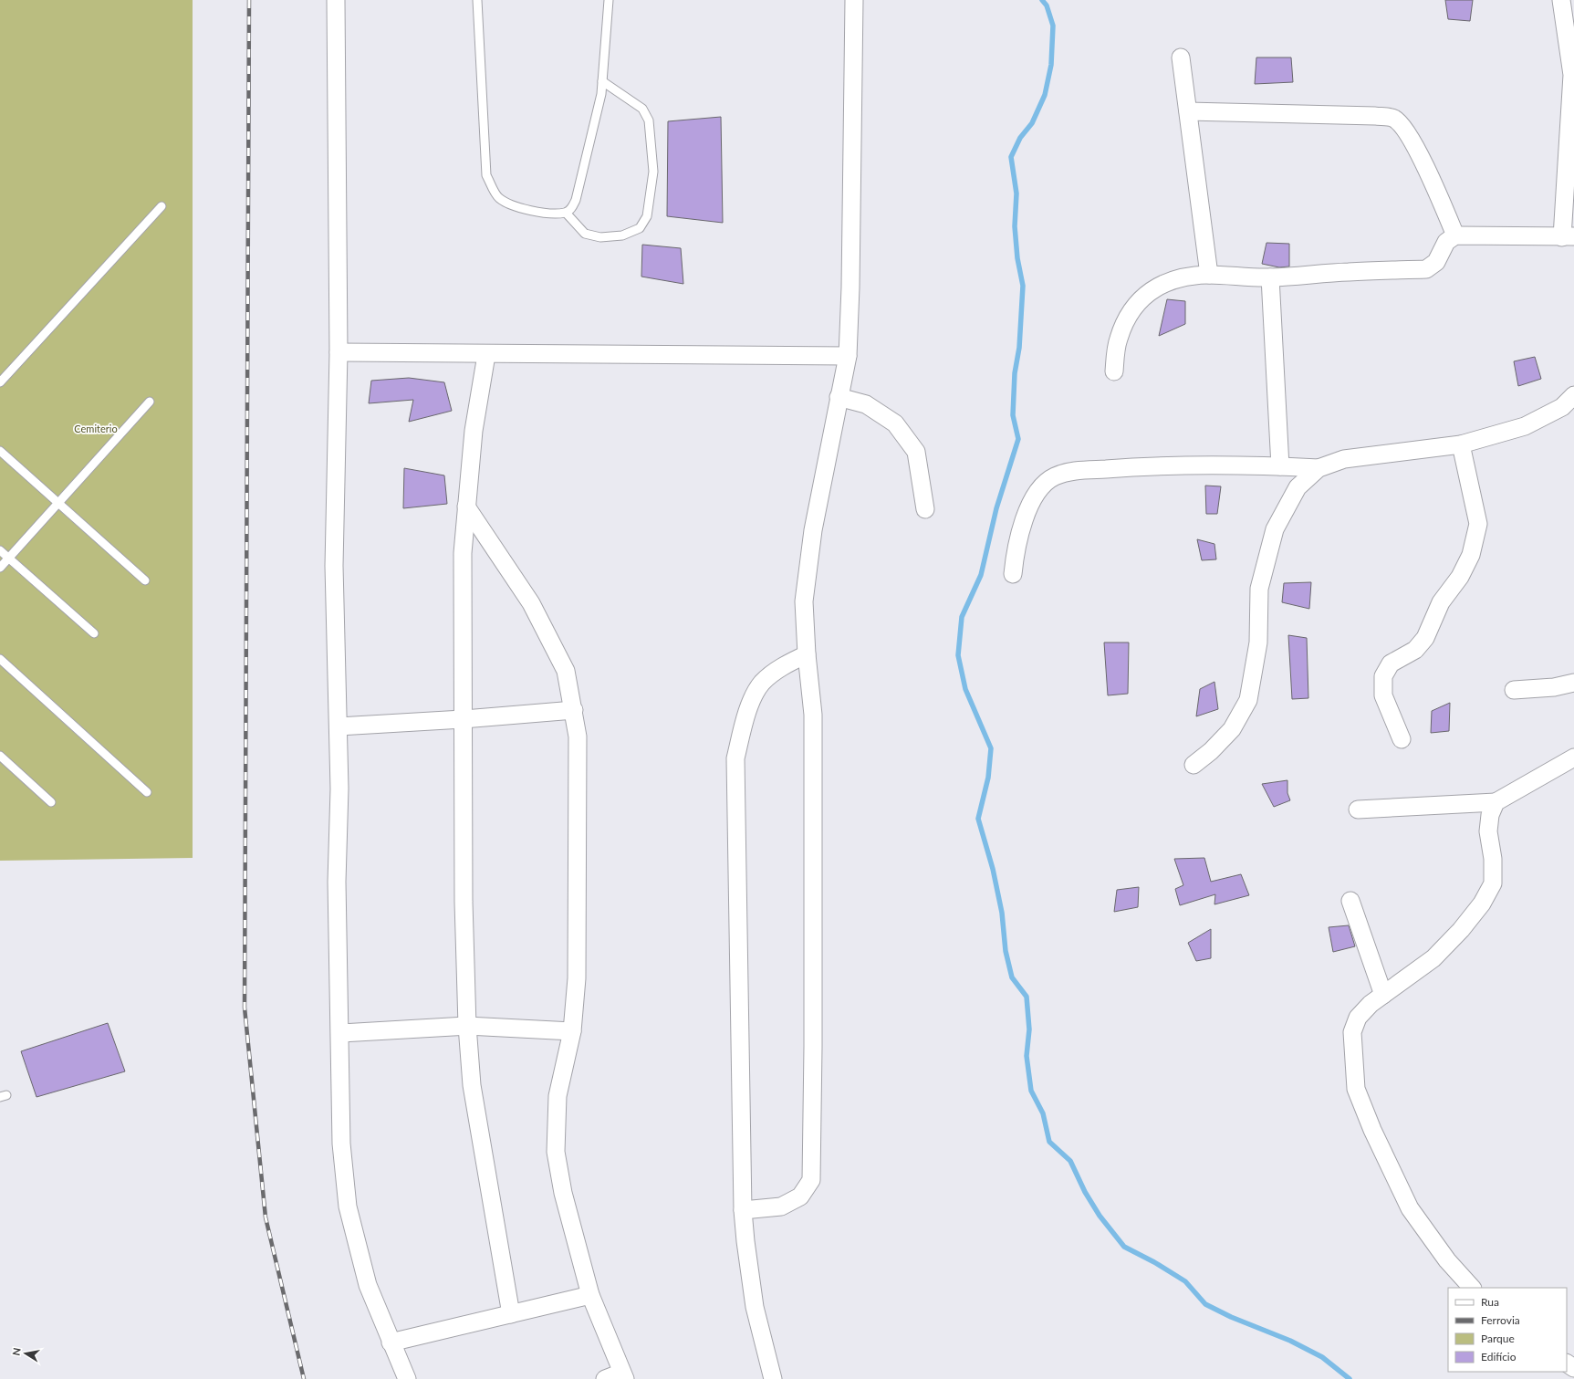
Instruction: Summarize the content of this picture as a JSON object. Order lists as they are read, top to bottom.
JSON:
{
  "parks": ["Cemiterio"],
  "legend": [
    "Rua",
    "Ferrovia",
    "Parque",
    "Edifício"
  ],
  "north": "left"
}
